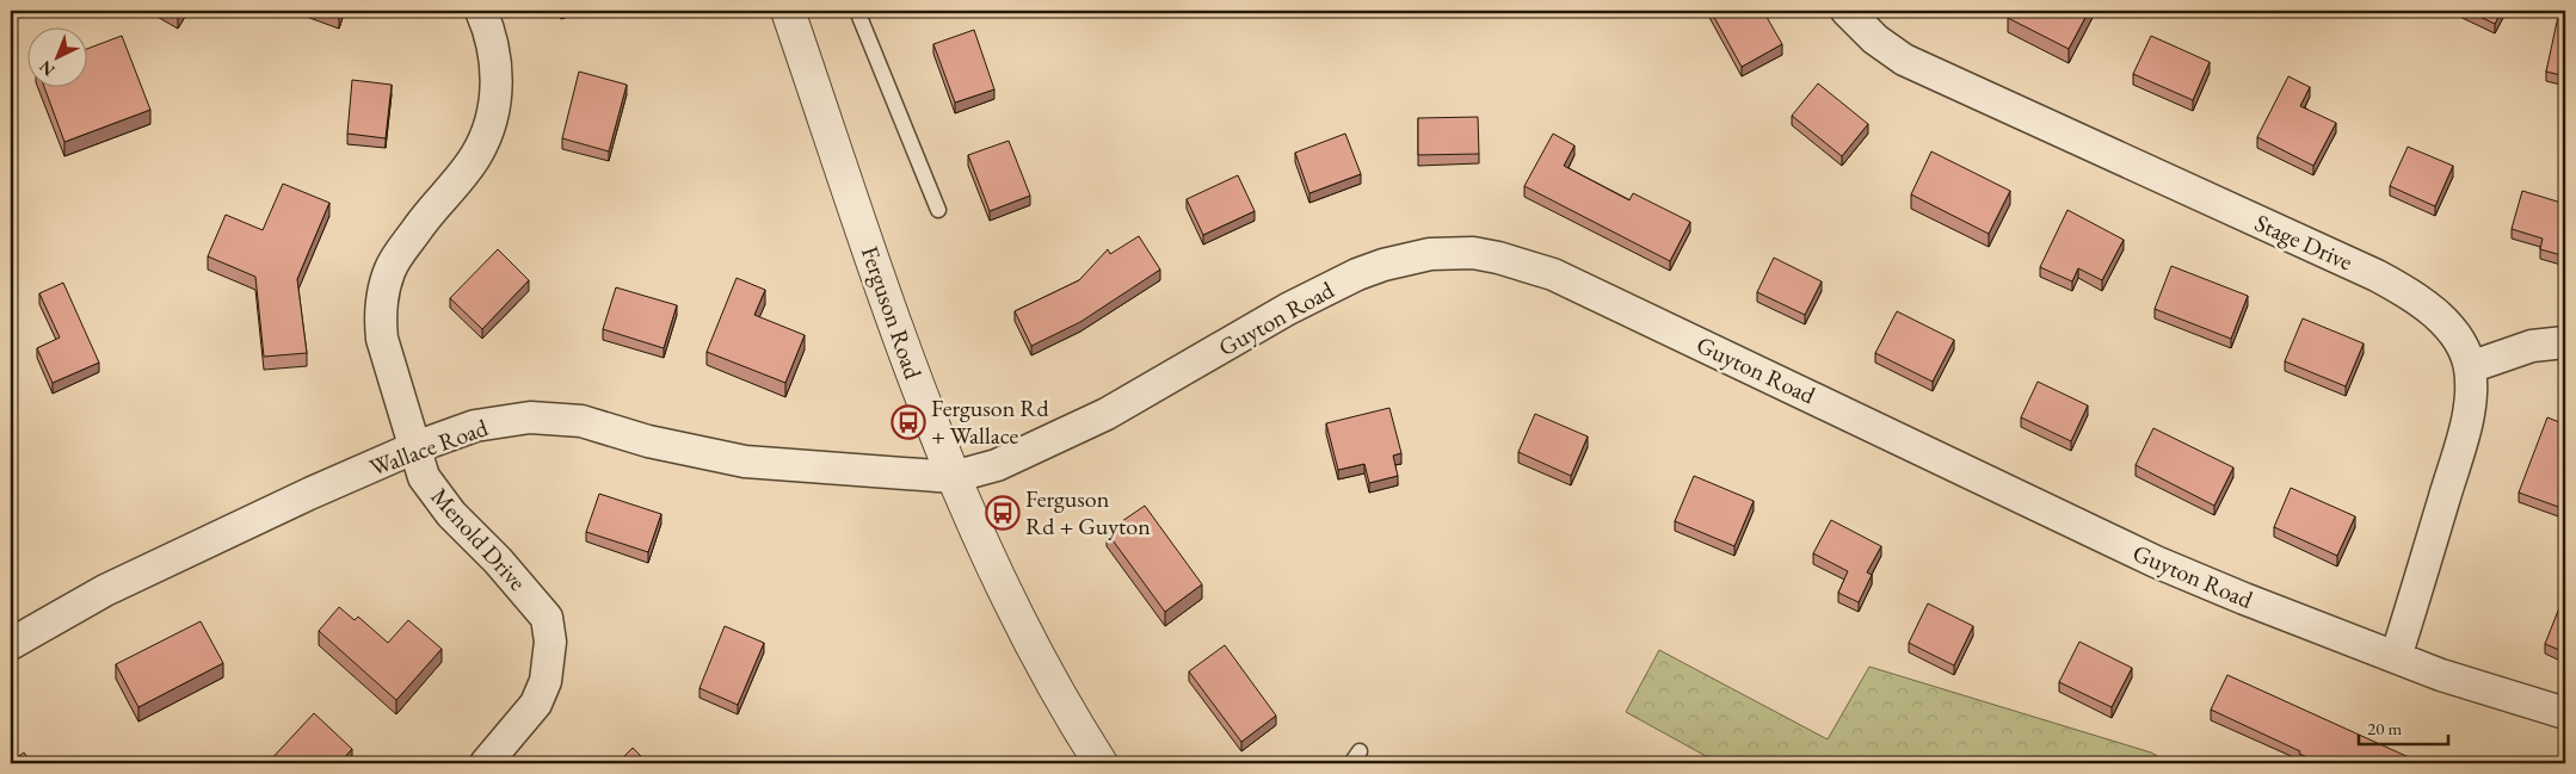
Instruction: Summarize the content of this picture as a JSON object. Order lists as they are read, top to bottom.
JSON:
{
  "streets": {
    "street": [
      "Stage Drive",
      "Ferguson Road",
      "Guyton Road",
      "Wallace Road",
      "Menold Drive"
    ]
  },
  "crossings": [
    ["Stage Drive", "Guyton Road"],
    ["Ferguson Road", "Guyton Road"],
    ["Ferguson Road", "Wallace Road"],
    ["Guyton Road", "Wallace Road"],
    ["Wallace Road", "Menold Drive"]
  ],
  "places": {
    "bus stop": ["Ferguson Rd + Wallace", "Ferguson Rd + Guyton"]
  },
  "scale_bar": "20 m",
  "north": "bottom left"
}
